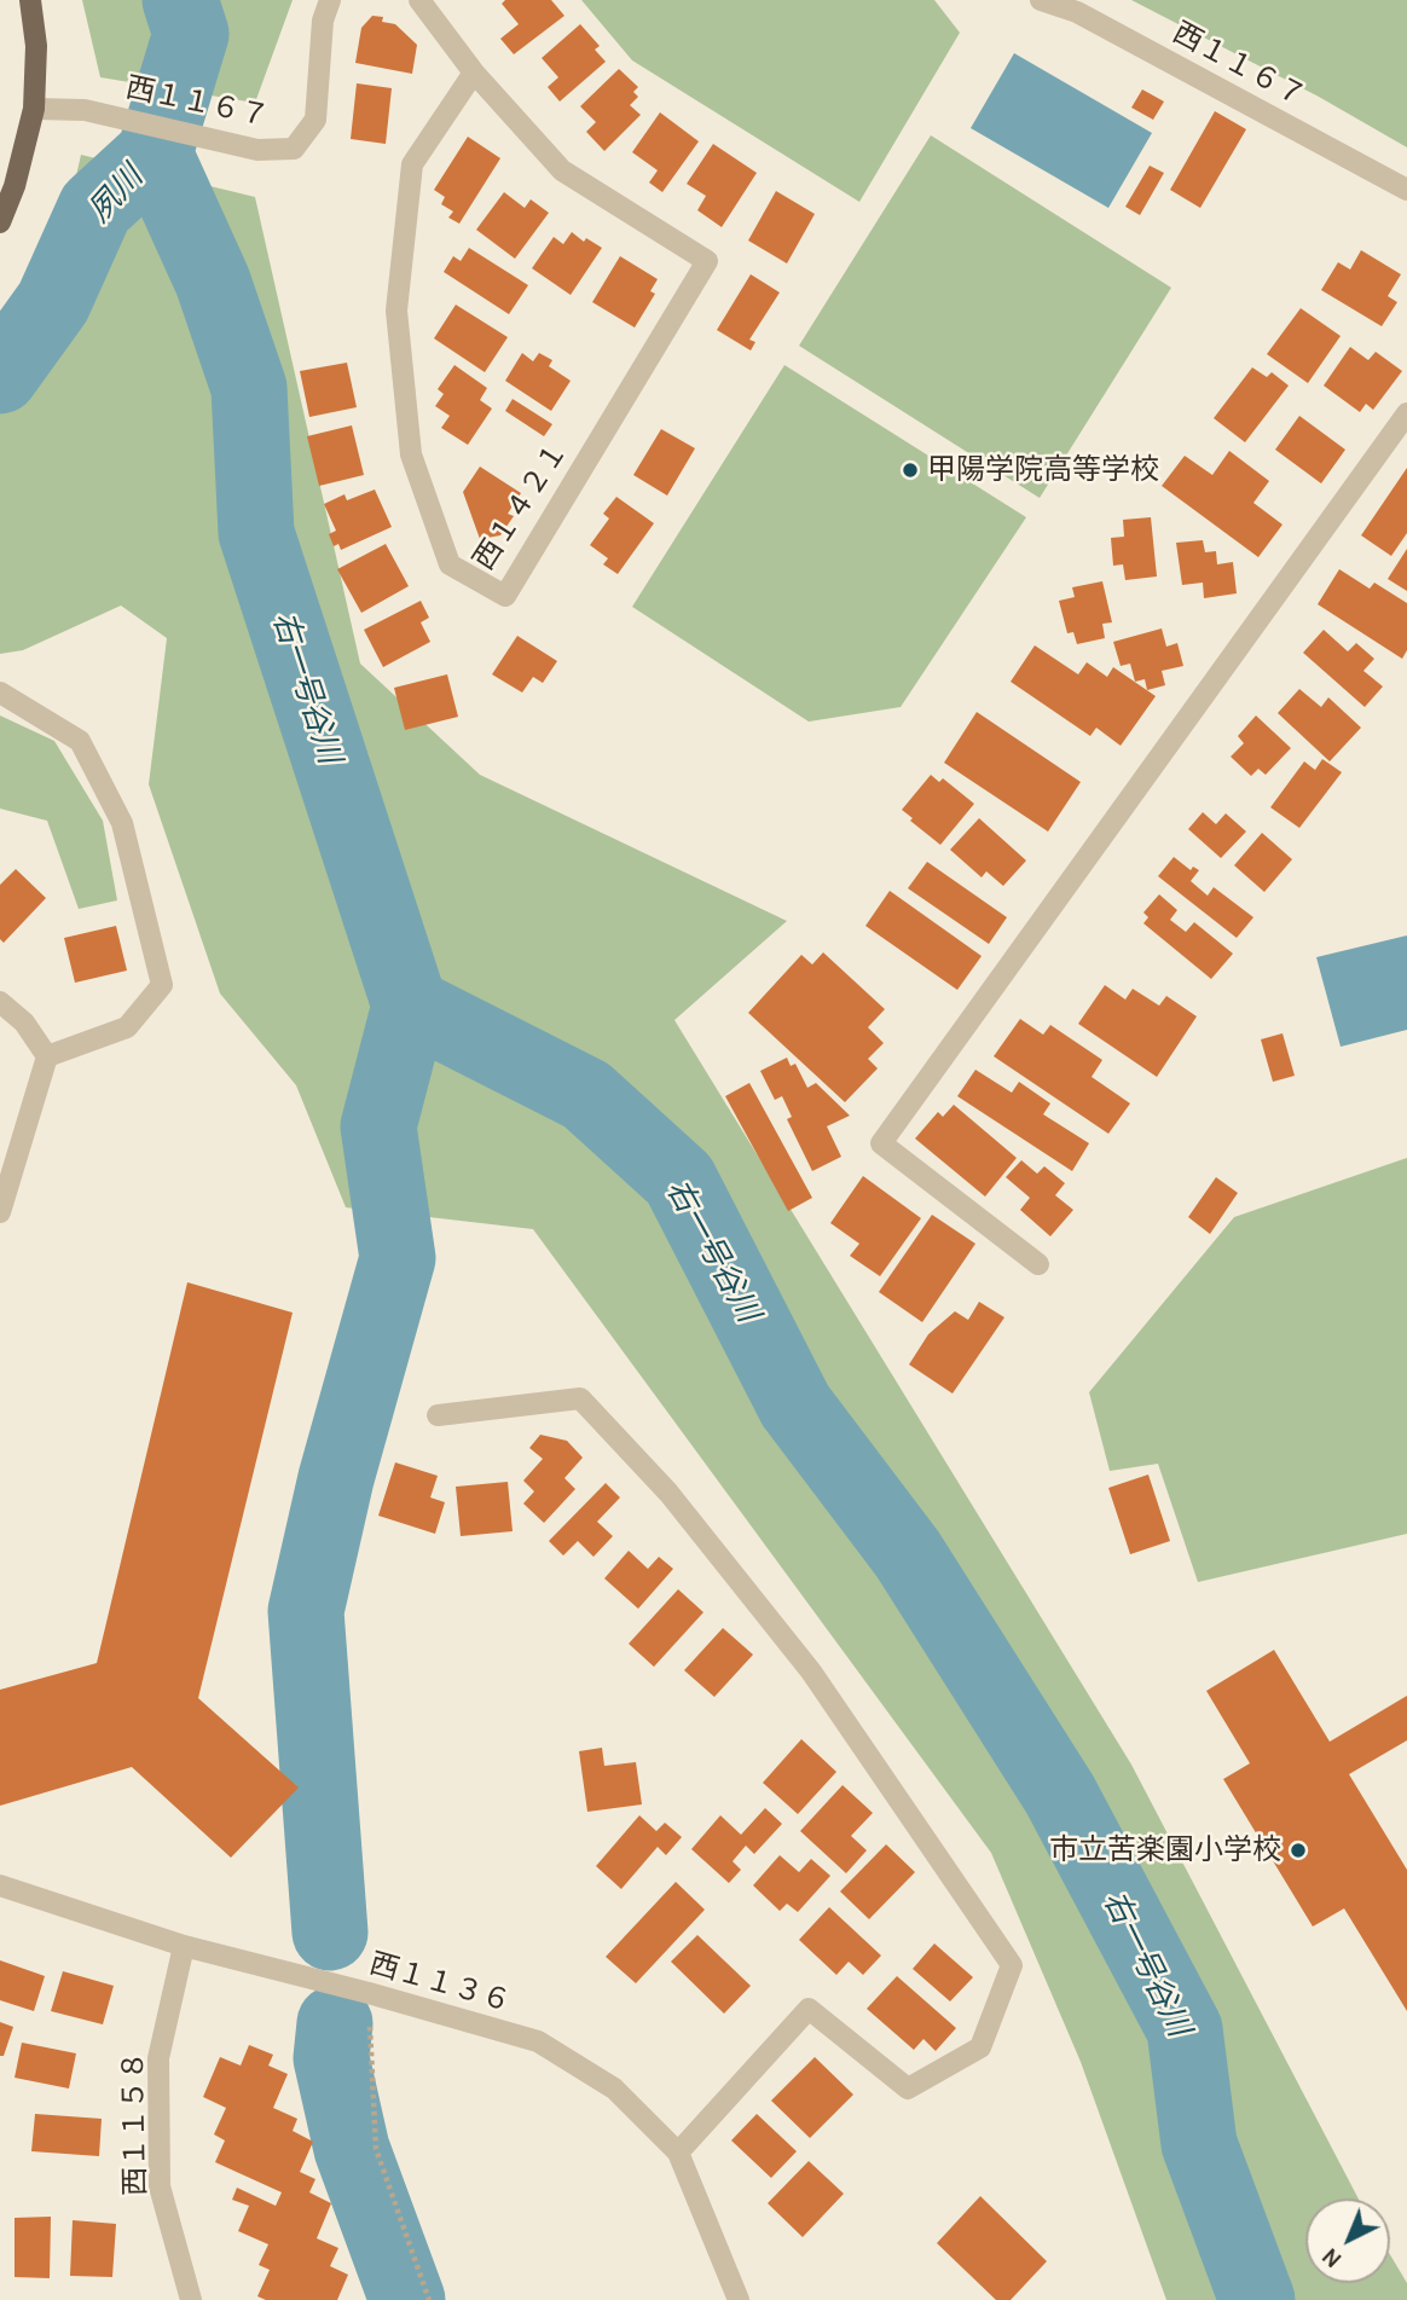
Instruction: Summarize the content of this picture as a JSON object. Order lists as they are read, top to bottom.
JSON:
{
  "streets": {
    "street": [
      "西１１６７",
      "西１４２１",
      "西１１３６",
      "西１１５８"
    ]
  },
  "crossings": [
    ["西１１３６", "西１１５８"]
  ],
  "water": ["夙川", "右一号谷川"],
  "places": ["甲陽学院高等学校", "市立苦楽園小学校"],
  "north": "bottom left"
}
